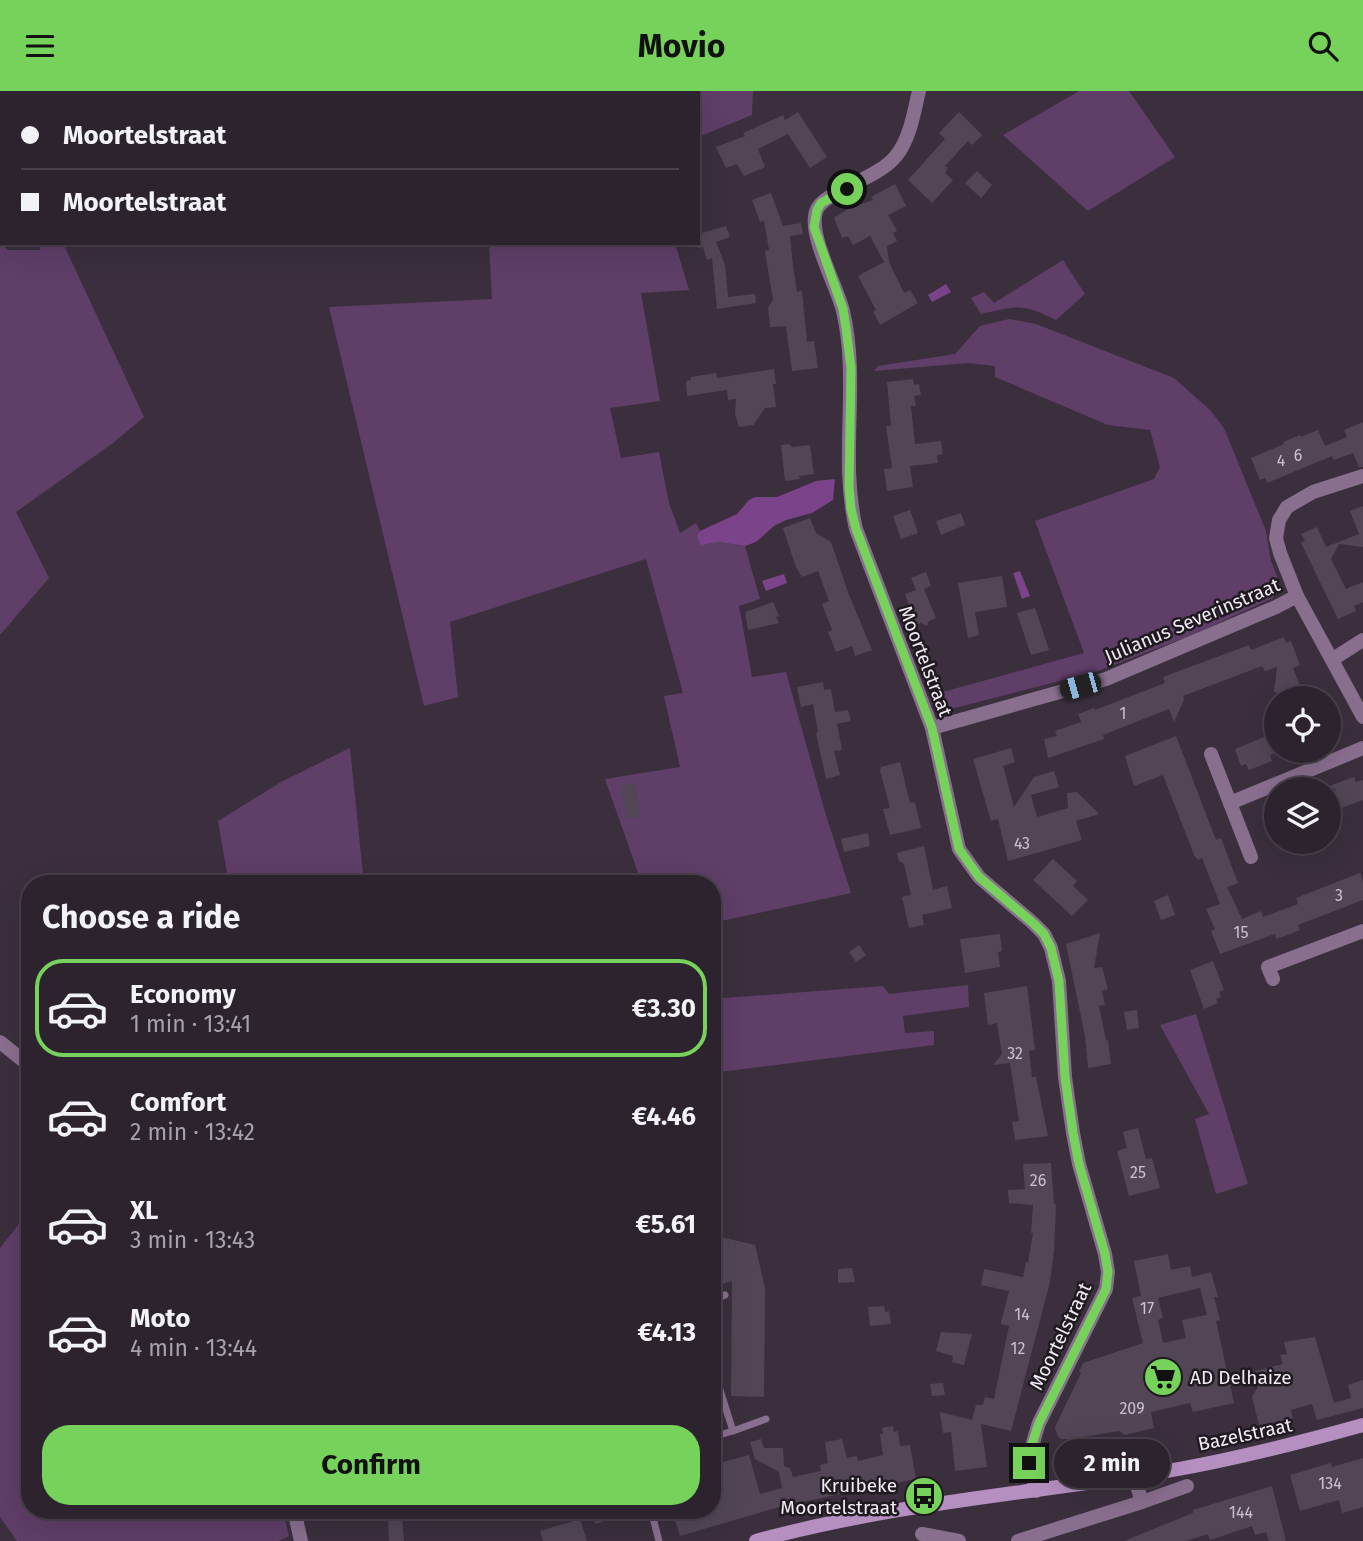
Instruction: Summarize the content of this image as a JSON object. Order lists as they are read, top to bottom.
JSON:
{
  "streets": {
    "main road": ["Bazelstraat"],
    "street": ["Julianus Severinstraat", "Moortelstraat"]
  },
  "crossings": [
    ["Julianus Severinstraat", "Moortelstraat"],
    ["Moortelstraat", "Bazelstraat"]
  ],
  "places": {
    "supermarket": ["AD Delhaize"],
    "bus stop": ["Kruibeke Moortelstraat"]
  },
  "house_numbers": [
    "6",
    "4",
    "1",
    "43",
    "3",
    "15",
    "32",
    "25",
    "26",
    "17",
    "14",
    "12",
    "209",
    "134",
    "144"
  ],
  "page": {
    "header": "Movio",
    "banner": ["Moortelstraat", "Moortelstraat"],
    "heading": "Choose a ride",
    "list": [
      {
        "name": "Economy",
        "note": "1 min · 13:41",
        "value": "€3.30"
      },
      {
        "name": "Comfort",
        "note": "2 min · 13:42",
        "value": "€4.46"
      },
      {
        "name": "XL",
        "note": "3 min · 13:43",
        "value": "€5.61"
      },
      {
        "name": "Moto",
        "note": "4 min · 13:44",
        "value": "€4.13"
      }
    ],
    "buttons": "Confirm",
    "bubble": "2 min"
  }
}
